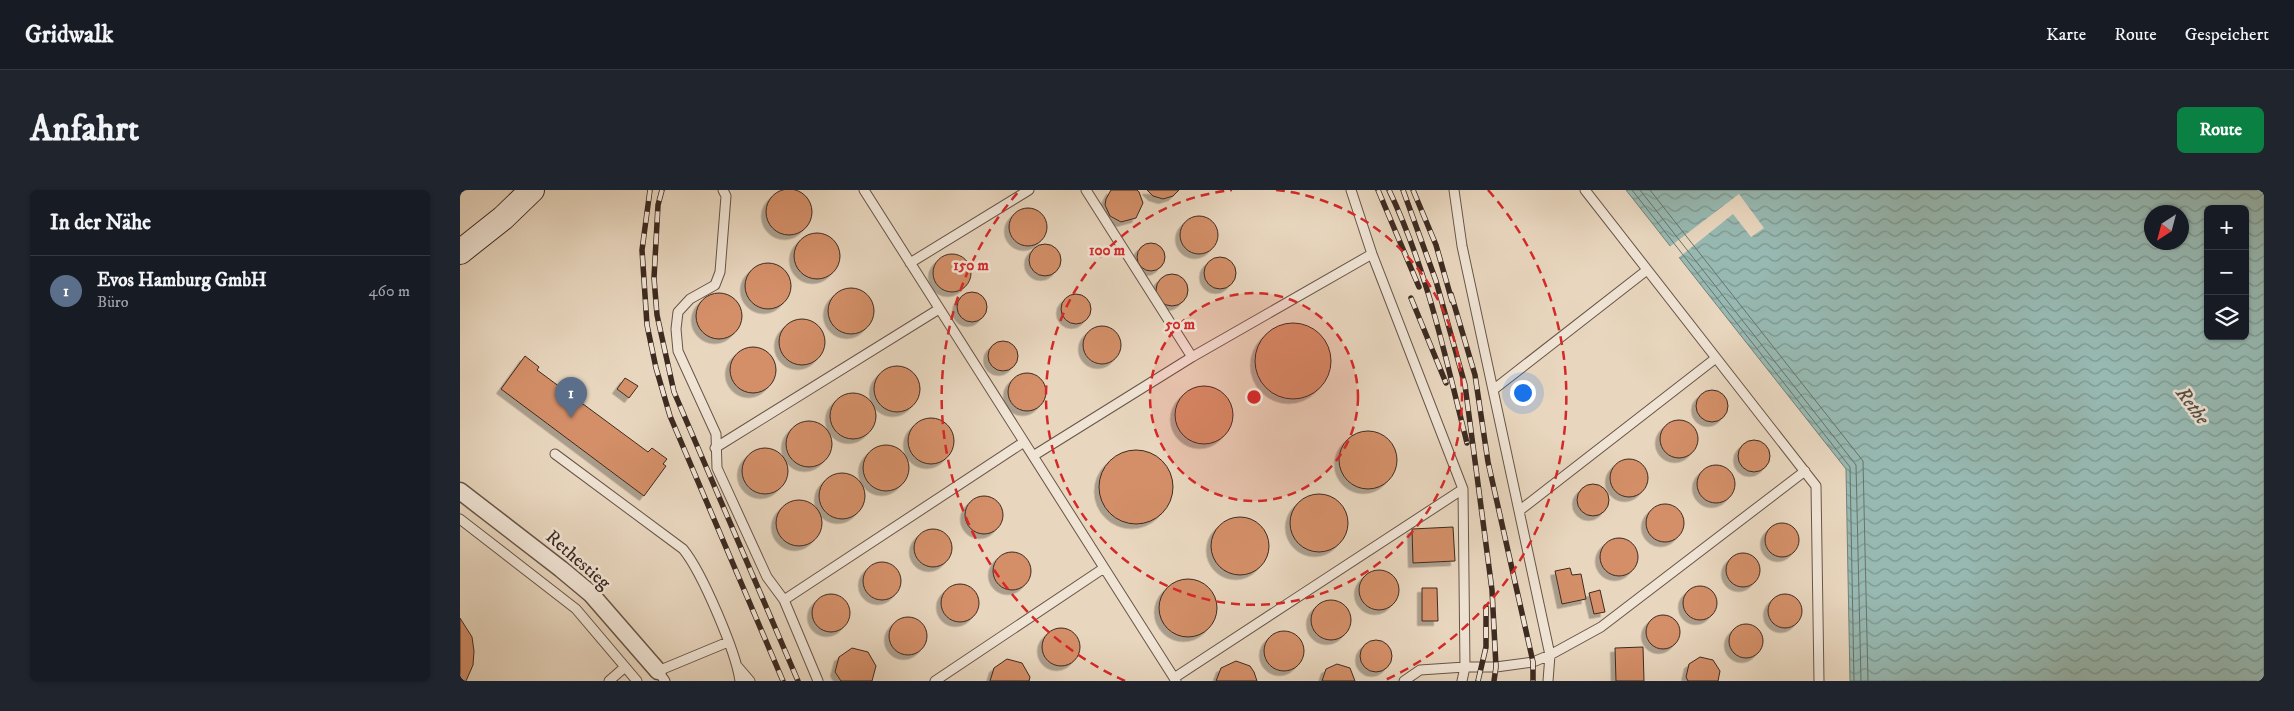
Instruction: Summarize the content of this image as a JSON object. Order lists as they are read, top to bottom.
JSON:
{
  "streets": {
    "street": ["Rethestieg"]
  },
  "water": ["Rethe"],
  "north": "bottom left",
  "page": {
    "header": "Gridwalk",
    "nav": ["Karte", "Route", "Gespeichert"],
    "buttons": "Route",
    "title": "Anfahrt",
    "heading": "In der Nähe",
    "map_buttons": ["+", "−"],
    "list": [
      {
        "mark": "1",
        "name": "Evos Hamburg GmbH",
        "note": "Büro",
        "value": "460 m"
      }
    ],
    "pins": "1"
  },
  "rings": ["100 m", "150 m", "50 m"]
}
